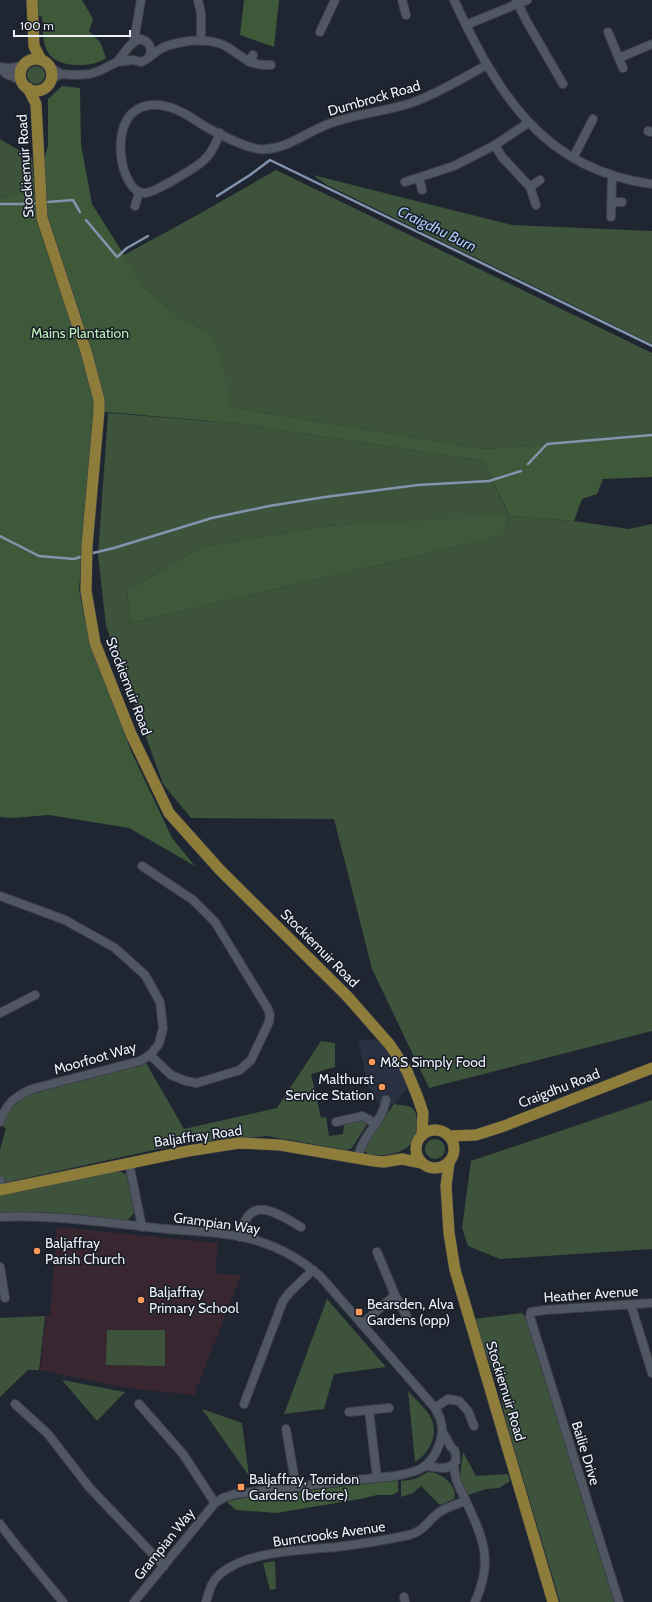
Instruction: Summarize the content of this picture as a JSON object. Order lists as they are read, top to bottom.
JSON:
{
  "streets": {
    "main road": ["Stockiemuir Road", "Craigdhu Road", "Baljaffray Road"],
    "street": [
      "Dumbrock Road",
      "Moorfoot Way",
      "Grampian Way",
      "Heather Avenue",
      "Bailie Drive",
      "Burncrooks Avenue"
    ]
  },
  "crossings": [
    ["Stockiemuir Road", "Craigdhu Road"],
    ["Stockiemuir Road", "Baljaffray Road"],
    ["Craigdhu Road", "Baljaffray Road"],
    ["Heather Avenue", "Bailie Drive"]
  ],
  "water": ["Craigdhu Burn"],
  "parks": ["Mains Plantation"],
  "places": {
    "other": [
      "M&S Simply Food",
      "Malthurst Service Station",
      "Baljaffray Parish Church",
      "Baljaffray Primary School"
    ],
    "transit": ["Bearsden, Alva Gardens (opp)", "Baljaffray, Torridon Gardens (before)"]
  },
  "scale_bar": "100 m"
}
